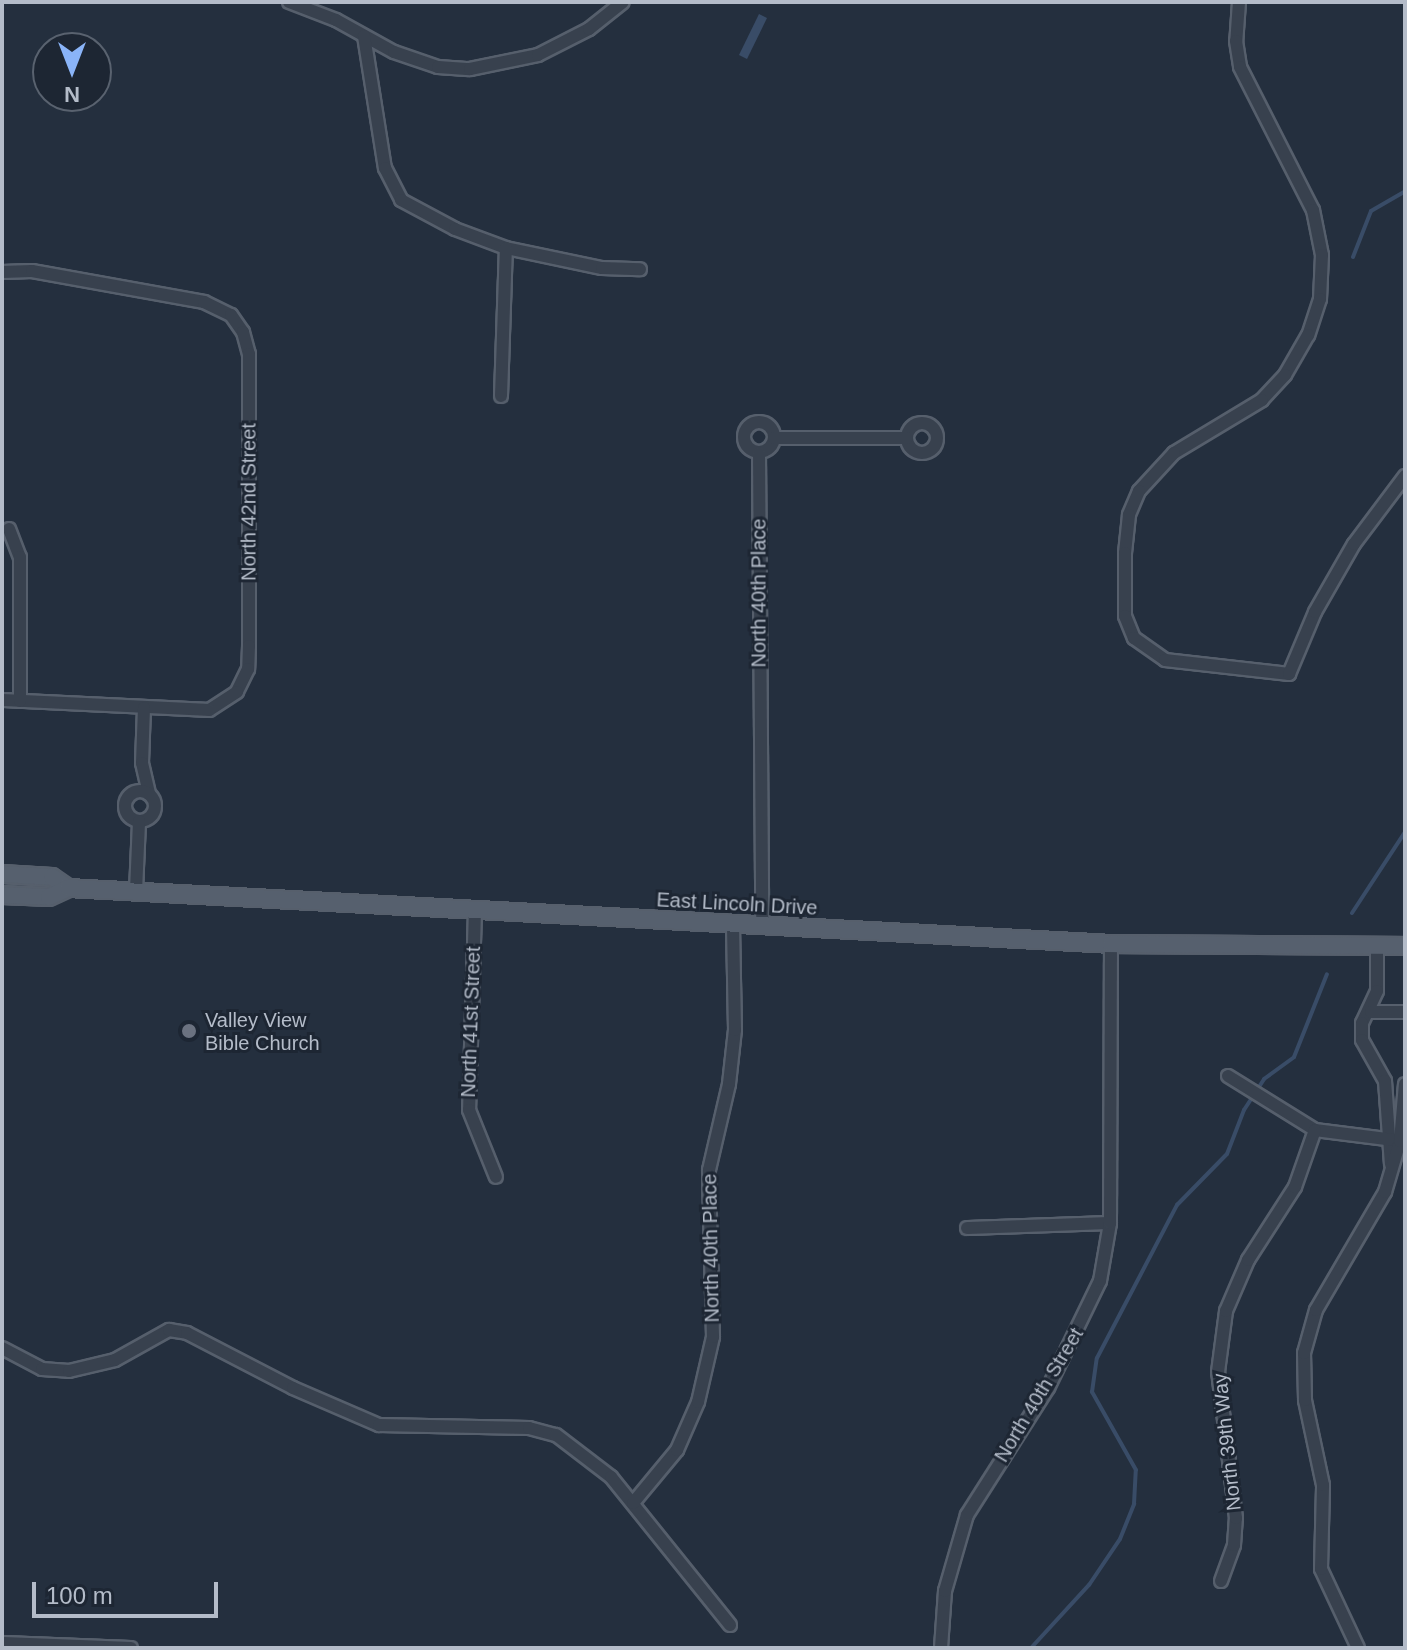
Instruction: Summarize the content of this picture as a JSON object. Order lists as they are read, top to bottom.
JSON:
{
  "streets": {
    "main road": ["East Lincoln Drive"],
    "street": [
      "North 42nd Street",
      "North 40th Place",
      "North 41st Street",
      "North 40th Street",
      "North 39th Way"
    ]
  },
  "crossings": [
    ["North 40th Place", "East Lincoln Drive"],
    ["East Lincoln Drive", "North 41st Street"],
    ["East Lincoln Drive", "North 40th Street"]
  ],
  "places": ["Valley View Bible Church"],
  "scale_bar": "100 m",
  "north": "bottom"
}
